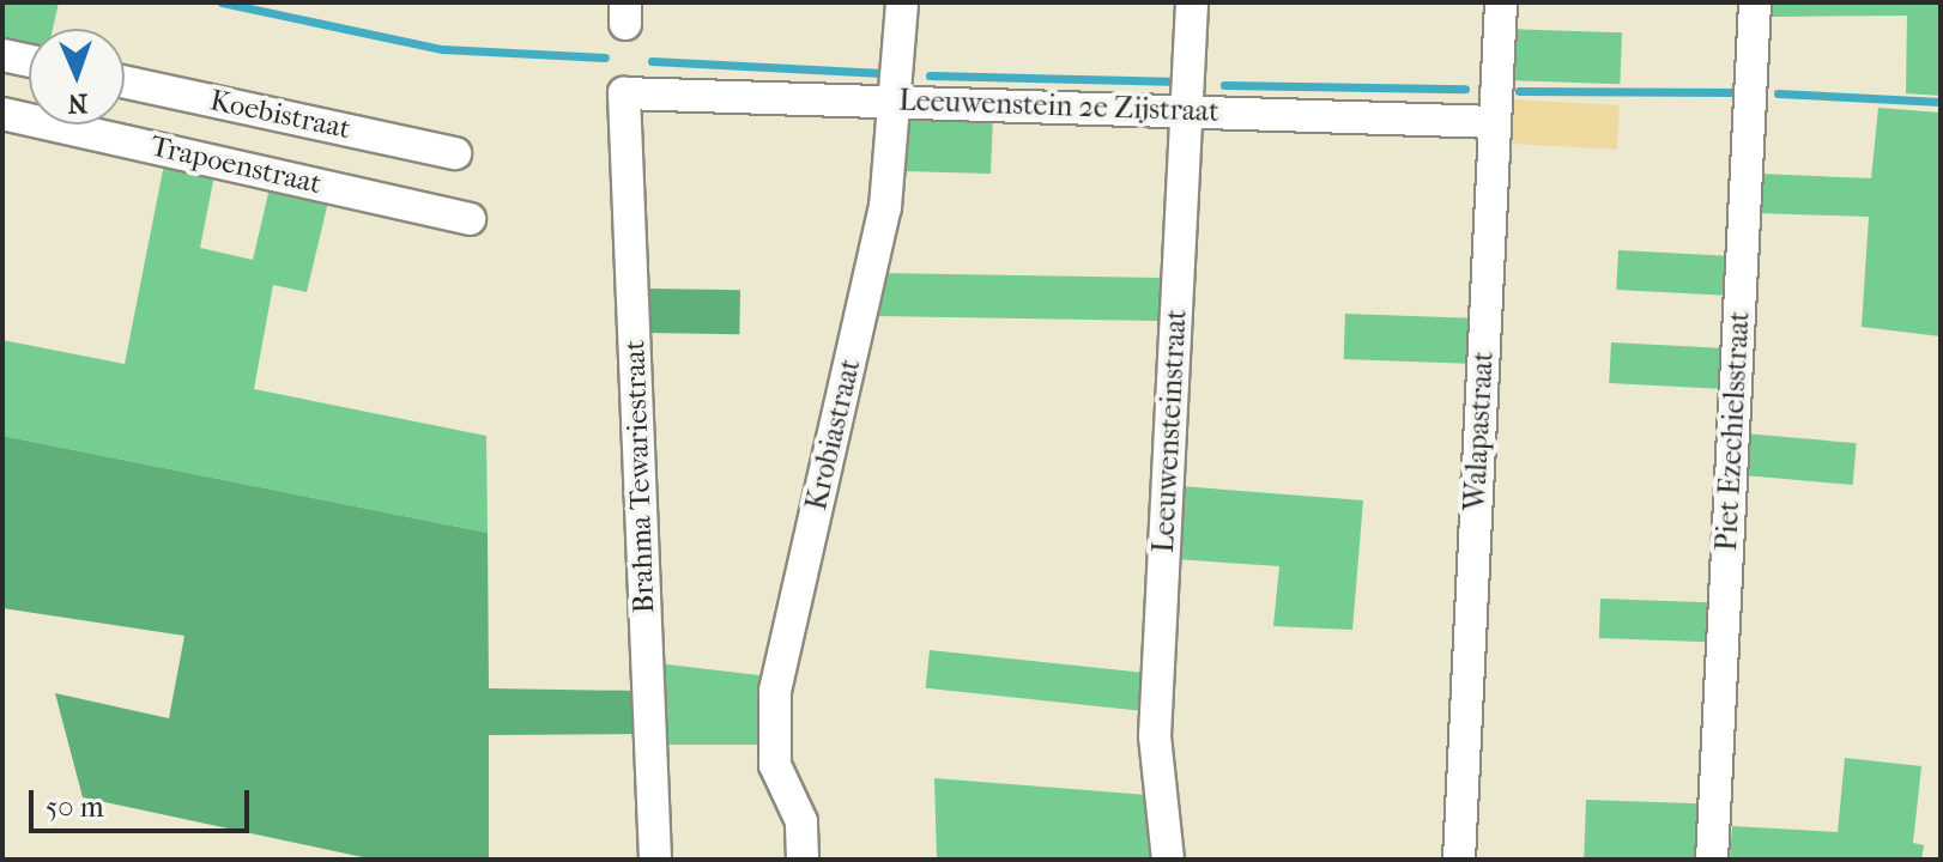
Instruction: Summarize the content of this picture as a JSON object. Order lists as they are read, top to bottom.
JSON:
{
  "streets": {
    "street": [
      "Leeuwenstein 2e Zijstraat",
      "Koebistraat",
      "Trapoenstraat",
      "Leeuwensteinstraat",
      "Walapastraat",
      "Piet Ezechielsstraat",
      "Krobiastraat",
      "Brahma Tewariestraat"
    ]
  },
  "crossings": [
    ["Leeuwenstein 2e Zijstraat", "Leeuwensteinstraat"],
    ["Leeuwenstein 2e Zijstraat", "Walapastraat"],
    ["Leeuwenstein 2e Zijstraat", "Krobiastraat"],
    ["Leeuwenstein 2e Zijstraat", "Brahma Tewariestraat"]
  ],
  "scale_bar": "50 m",
  "north": "bottom"
}
